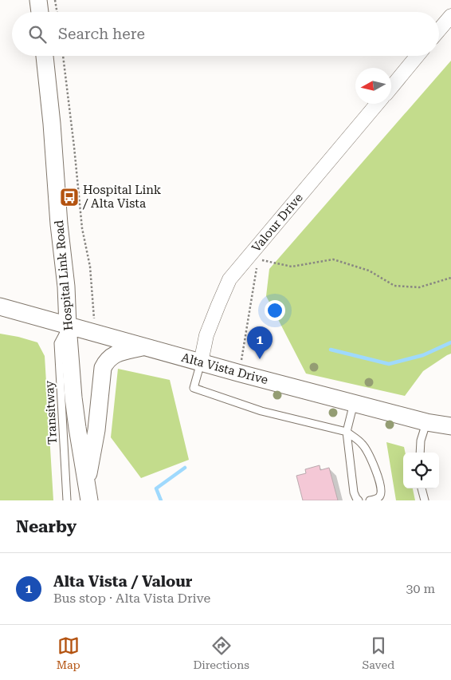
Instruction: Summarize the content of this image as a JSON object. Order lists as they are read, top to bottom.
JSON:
{
  "streets": {
    "street": ["Valour Drive", "Hospital Link Road", "Alta Vista Drive"],
    "lane": ["Transitway"]
  },
  "crossings": [
    ["Valour Drive", "Alta Vista Drive"],
    ["Hospital Link Road", "Alta Vista Drive"],
    ["Hospital Link Road", "Transitway"],
    ["Alta Vista Drive", "Transitway"]
  ],
  "places": {
    "bus stop": ["Hospital Link / Alta Vista"]
  },
  "north": "left",
  "page": {
    "search": "Search here",
    "pins": "1",
    "heading": "Nearby",
    "list": [
      {
        "mark": "1",
        "name": "Alta Vista / Valour",
        "note": "Bus stop · Alta Vista Drive",
        "value": "30 m"
      }
    ],
    "nav": ["Map", "Directions", "Saved"]
  }
}
